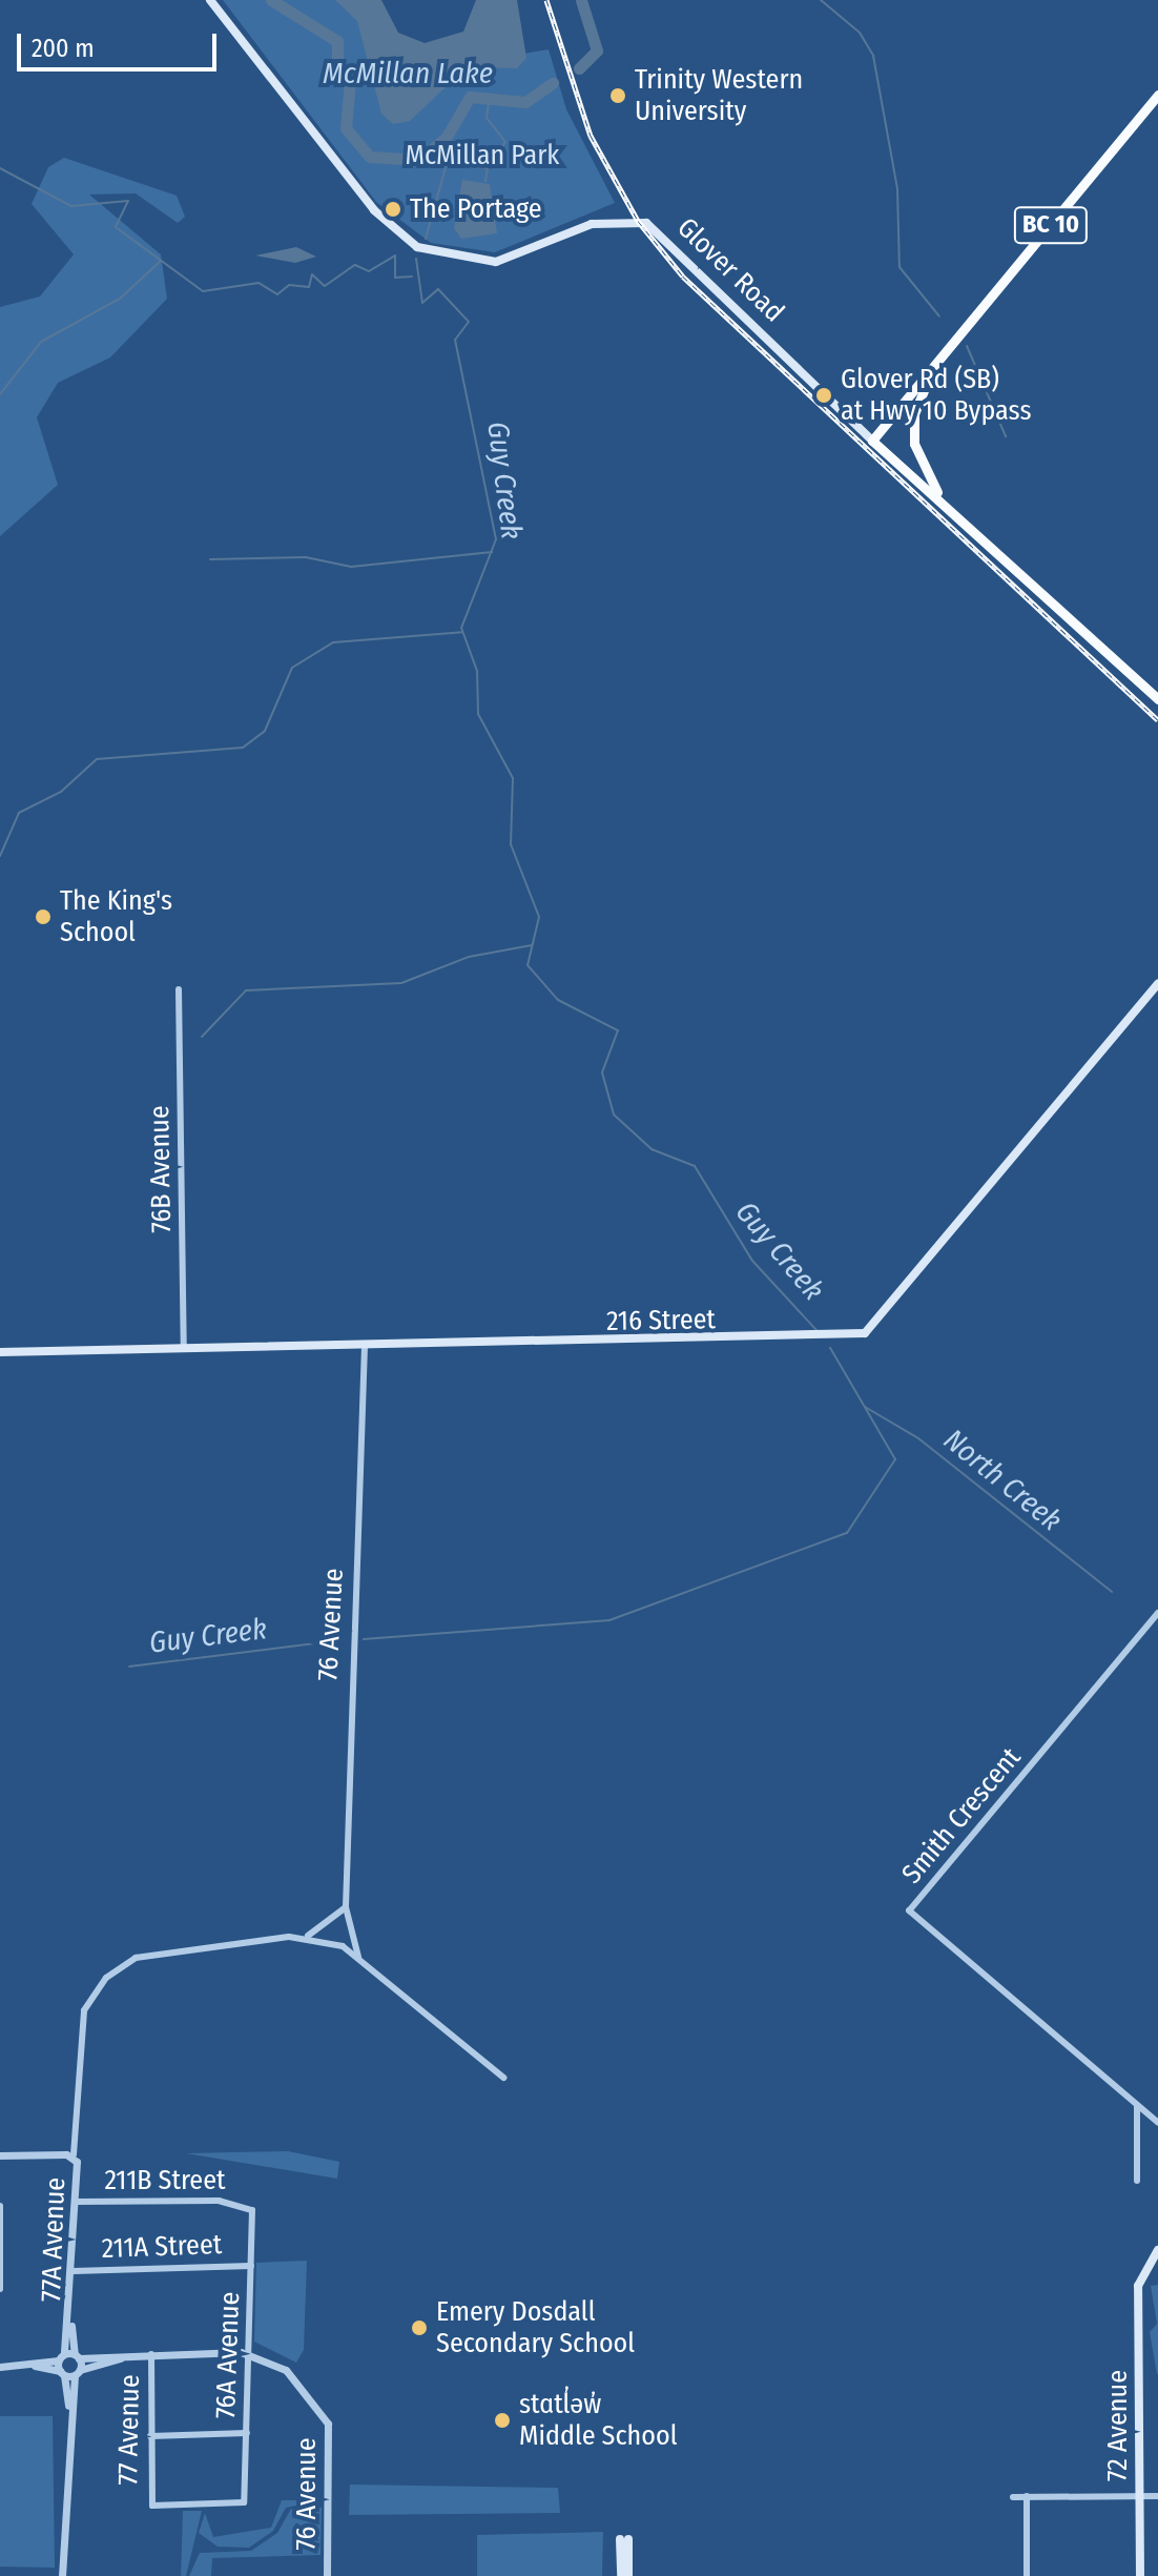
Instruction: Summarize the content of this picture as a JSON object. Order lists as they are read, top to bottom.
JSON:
{
  "streets": {
    "highway": ["BC 10", "Glover Road"],
    "main road": ["216 Street", "72 Avenue"],
    "street": [
      "76B Avenue",
      "76 Avenue",
      "Smith Crescent",
      "211B Street",
      "77A Avenue",
      "211A Street",
      "76A Avenue",
      "77 Avenue"
    ]
  },
  "crossings": [
    ["BC 10", "Glover Road"],
    ["76B Avenue", "216 Street"],
    ["216 Street", "76 Avenue"],
    ["76 Avenue", "76A Avenue"],
    ["211B Street", "77A Avenue"],
    ["211B Street", "76A Avenue"],
    ["77A Avenue", "211A Street"],
    ["211A Street", "76A Avenue"],
    ["76A Avenue", "77 Avenue"]
  ],
  "water": ["McMillan Lake", "Guy Creek", "North Creek"],
  "parks": ["McMillan Park"],
  "places": [
    "Trinity Western University",
    "The Portage",
    "Glover Rd (SB) at Hwy 10 Bypass",
    "The King's School",
    "Emery Dosdall Secondary School",
    "stɑtl̓əw̓ Middle School"
  ],
  "scale_bar": "200 m"
}
